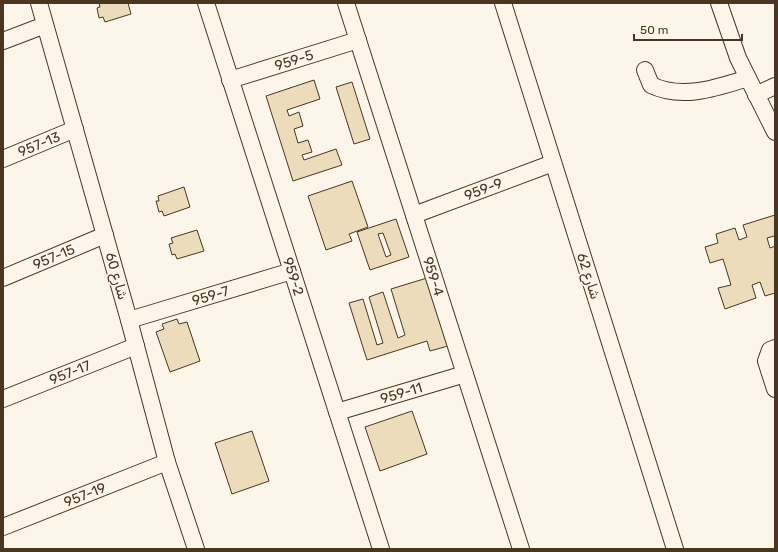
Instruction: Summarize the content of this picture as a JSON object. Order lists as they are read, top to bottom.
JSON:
{
  "streets": {
    "street": [
      "959-5",
      "957-13",
      "959-9",
      "957-15",
      "شارع 60",
      "959-2",
      "959-4",
      "شارع 62",
      "959-7",
      "957-17",
      "959-11",
      "957-19"
    ]
  },
  "crossings": [
    ["959-5", "959-2"],
    ["959-5", "959-4"],
    ["957-13", "شارع 60"],
    ["959-9", "959-4"],
    ["959-9", "شارع 62"],
    ["957-15", "شارع 60"],
    ["شارع 60", "959-7"],
    ["شارع 60", "957-17"],
    ["شارع 60", "957-19"],
    ["959-2", "959-7"],
    ["959-2", "959-11"],
    ["959-4", "959-11"]
  ],
  "scale_bar": "50 m"
}
